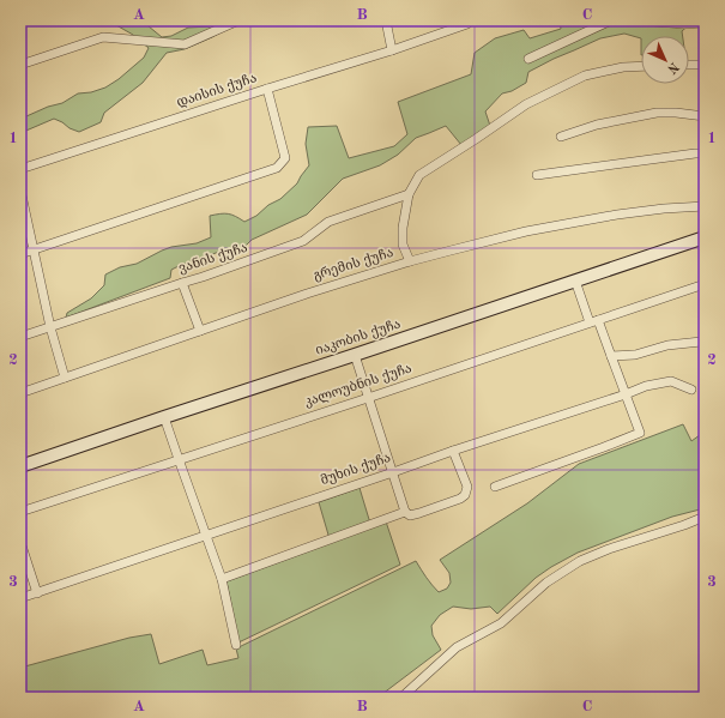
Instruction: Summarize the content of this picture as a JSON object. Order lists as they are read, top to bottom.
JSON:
{
  "streets": {
    "street": [
      "დაისის ქუჩა",
      "ვანის ქუჩა",
      "გრემის ქუჩა",
      "იაკობის ქუჩა",
      "კალოუბნის ქუჩა",
      "მუხის ქუჩა"
    ]
  },
  "north": "bottom right",
  "grid": {
    "columns": ["A", "B", "C"],
    "rows": ["1", "2", "3"]
  }
}
